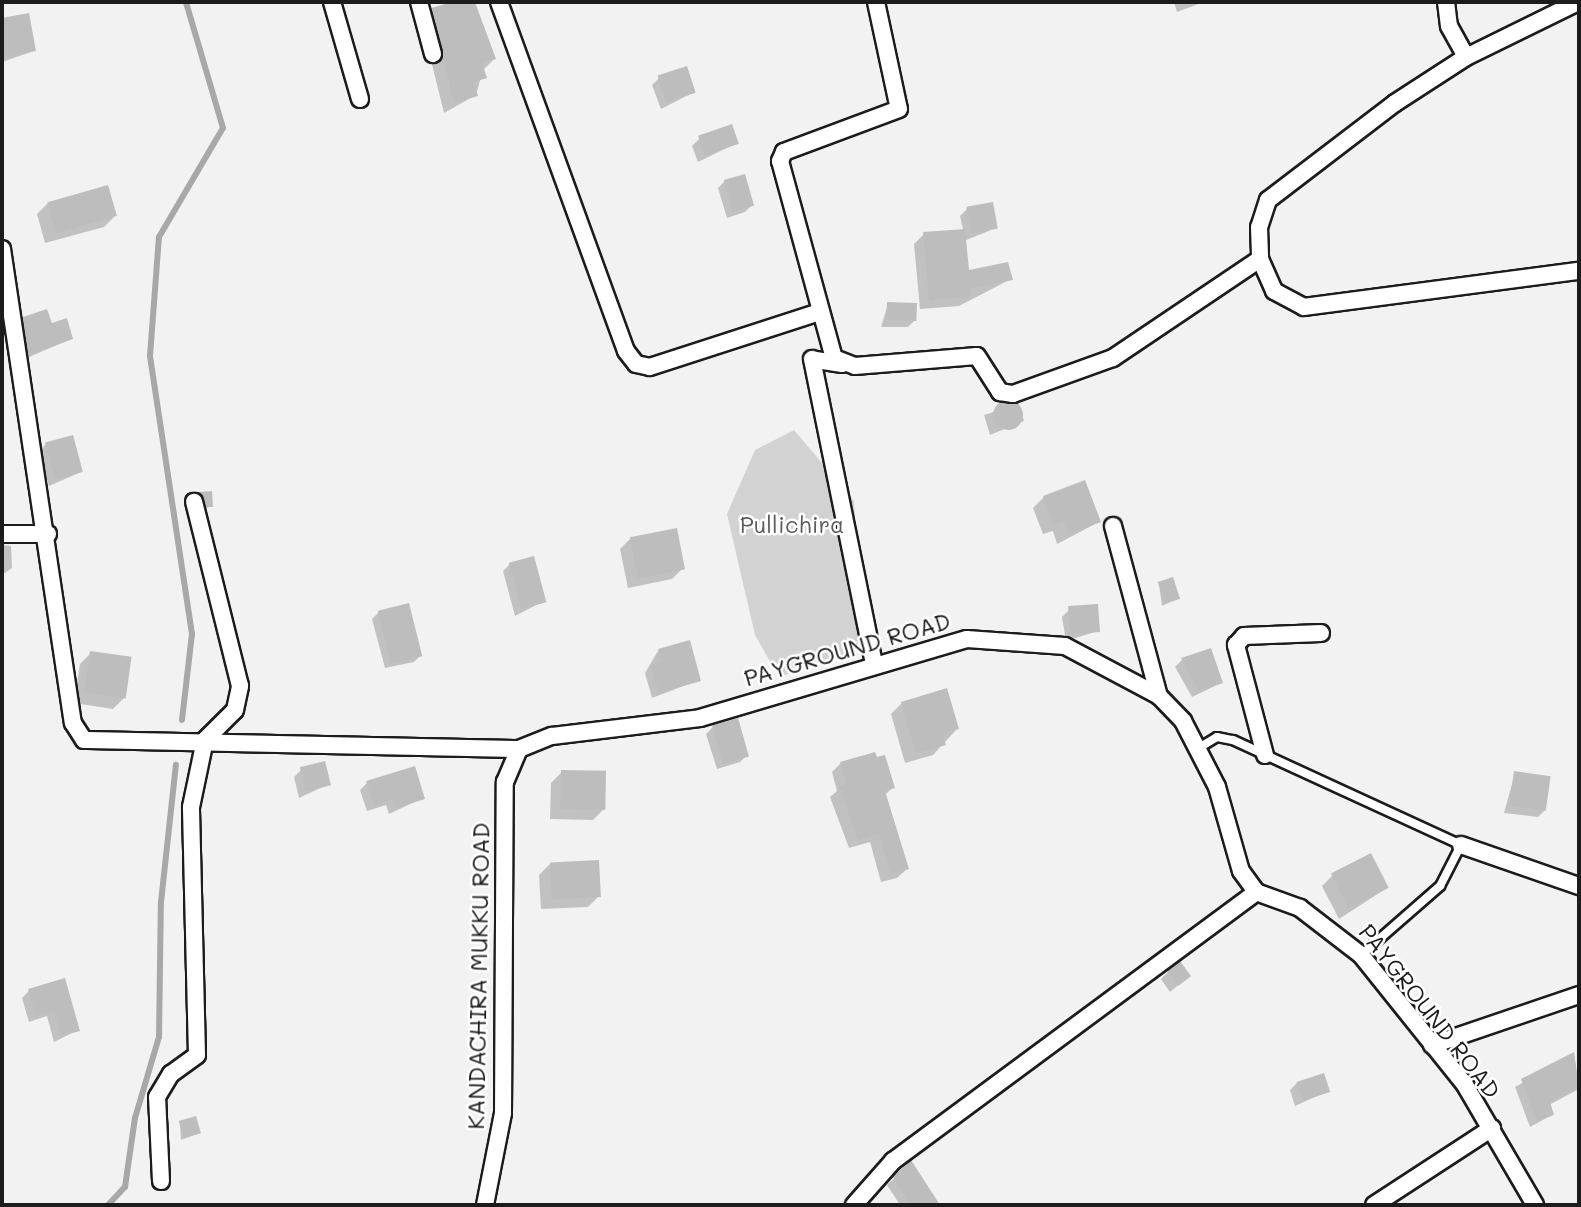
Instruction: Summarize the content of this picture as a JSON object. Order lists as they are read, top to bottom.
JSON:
{
  "streets": {
    "street": ["PAYGROUND ROAD", "KANDACHIRA MUKKU ROAD"]
  },
  "crossings": [
    ["PAYGROUND ROAD", "KANDACHIRA MUKKU ROAD"]
  ],
  "parks": ["Pullichira"]
}
